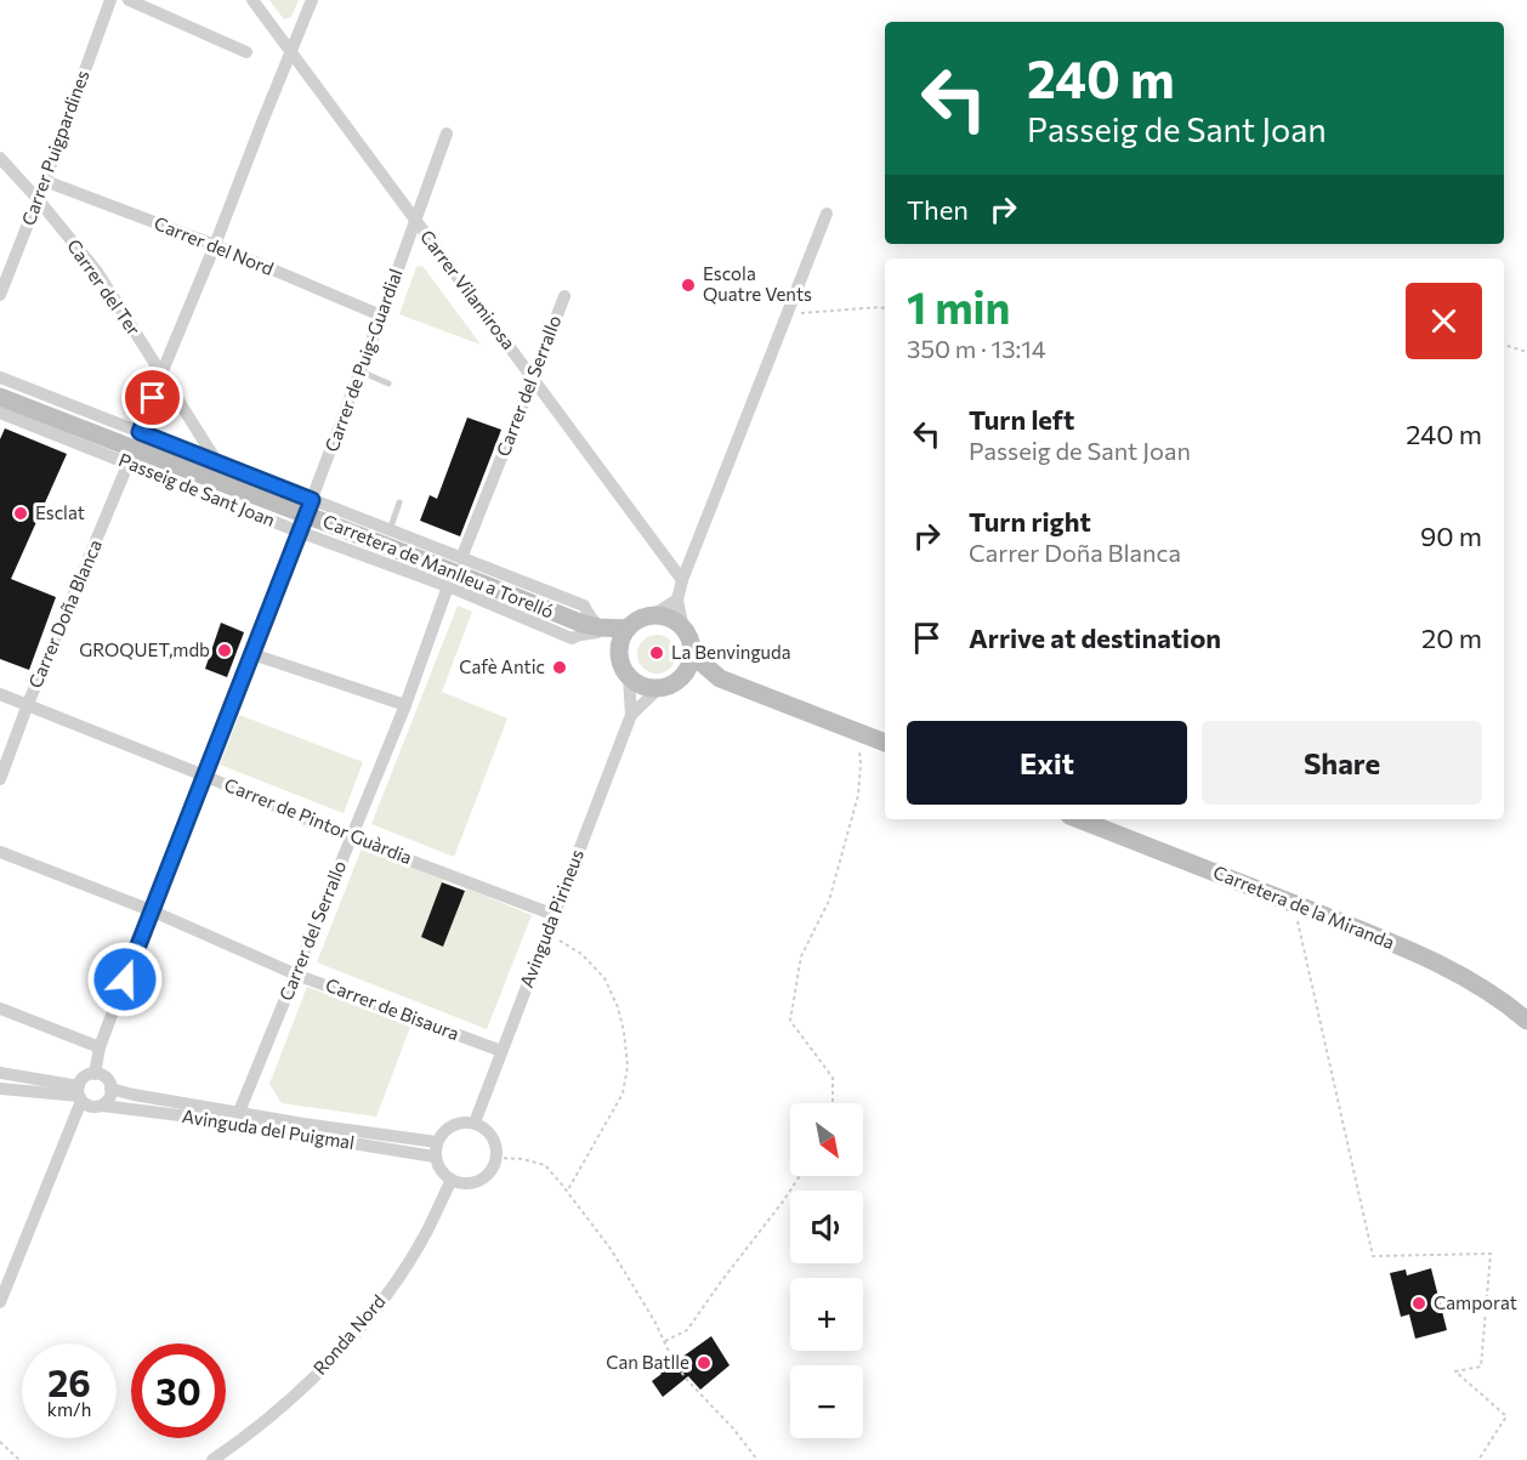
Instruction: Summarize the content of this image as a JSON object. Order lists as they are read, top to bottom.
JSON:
{
  "streets": {
    "street": [
      "Carrer Puigpardines",
      "Carrer del Nord",
      "Carrer del Ter",
      "Carrer Vilamirosa",
      "Carrer de Puig-Guardial",
      "Carrer del Serrallo",
      "Passeig de Sant Joan",
      "Carretera de Manlleu a Torelló",
      "Carrer Doña Blanca",
      "Carrer de Pintor Guàrdia",
      "Carretera de la Miranda",
      "Avinguda Pirineus",
      "Carrer de Bisaura",
      "Avinguda del Puigmal",
      "Ronda Nord"
    ]
  },
  "crossings": [
    ["Carrer Puigpardines", "Carrer del Nord"],
    ["Carrer Puigpardines", "Carrer del Ter"],
    ["Carrer del Nord", "Carrer de Puig-Guardial"],
    ["Carrer del Nord", "Carrer Doña Blanca"],
    ["Carrer del Ter", "Passeig de Sant Joan"],
    ["Carrer del Ter", "Carrer Doña Blanca"],
    ["Carrer Vilamirosa", "Carrer de Puig-Guardial"],
    ["Carrer Vilamirosa", "Carrer del Serrallo"],
    ["Carrer Vilamirosa", "Carrer Doña Blanca"],
    ["Carrer de Puig-Guardial", "Passeig de Sant Joan"],
    ["Carrer de Puig-Guardial", "Carretera de Manlleu a Torelló"],
    ["Carrer de Puig-Guardial", "Carrer de Pintor Guàrdia"],
    ["Carrer de Puig-Guardial", "Carrer de Bisaura"],
    ["Carrer de Puig-Guardial", "Avinguda del Puigmal"],
    ["Carrer del Serrallo", "Passeig de Sant Joan"],
    ["Carrer del Serrallo", "Carrer de Pintor Guàrdia"],
    ["Carrer del Serrallo", "Carrer de Bisaura"],
    ["Carrer del Serrallo", "Avinguda del Puigmal"],
    ["Passeig de Sant Joan", "Carretera de Manlleu a Torelló"],
    ["Passeig de Sant Joan", "Carrer Doña Blanca"],
    ["Carretera de Manlleu a Torelló", "Carrer Doña Blanca"],
    ["Carretera de Manlleu a Torelló", "Avinguda Pirineus"],
    ["Carrer Doña Blanca", "Carrer de Pintor Guàrdia"],
    ["Carrer de Pintor Guàrdia", "Avinguda Pirineus"],
    ["Avinguda Pirineus", "Carrer de Bisaura"],
    ["Avinguda Pirineus", "Avinguda del Puigmal"],
    ["Avinguda Pirineus", "Ronda Nord"],
    ["Avinguda del Puigmal", "Ronda Nord"]
  ],
  "places": [
    "Escola Quatre Vents",
    "Esclat",
    "GROQUET,mdb",
    "La Benvinguda",
    "Cafè Antic",
    "Camporat",
    "Can Batlle"
  ],
  "north": "bottom right",
  "page": {
    "turn": ["240 m", "Passeig de Sant Joan"],
    "then": "Then",
    "heading": ["1 min", "350 m · 13:14"],
    "list": [
      {
        "name": "Turn left",
        "note": "Passeig de Sant Joan",
        "value": "240 m"
      },
      {
        "name": "Turn right",
        "note": "Carrer Doña Blanca",
        "value": "90 m"
      },
      {
        "name": "Arrive at destination",
        "value": "20 m"
      }
    ],
    "buttons": ["Exit", "Share"],
    "map_buttons": ["+", "−"],
    "speed": "26 km/h",
    "limit": "30"
  }
}
